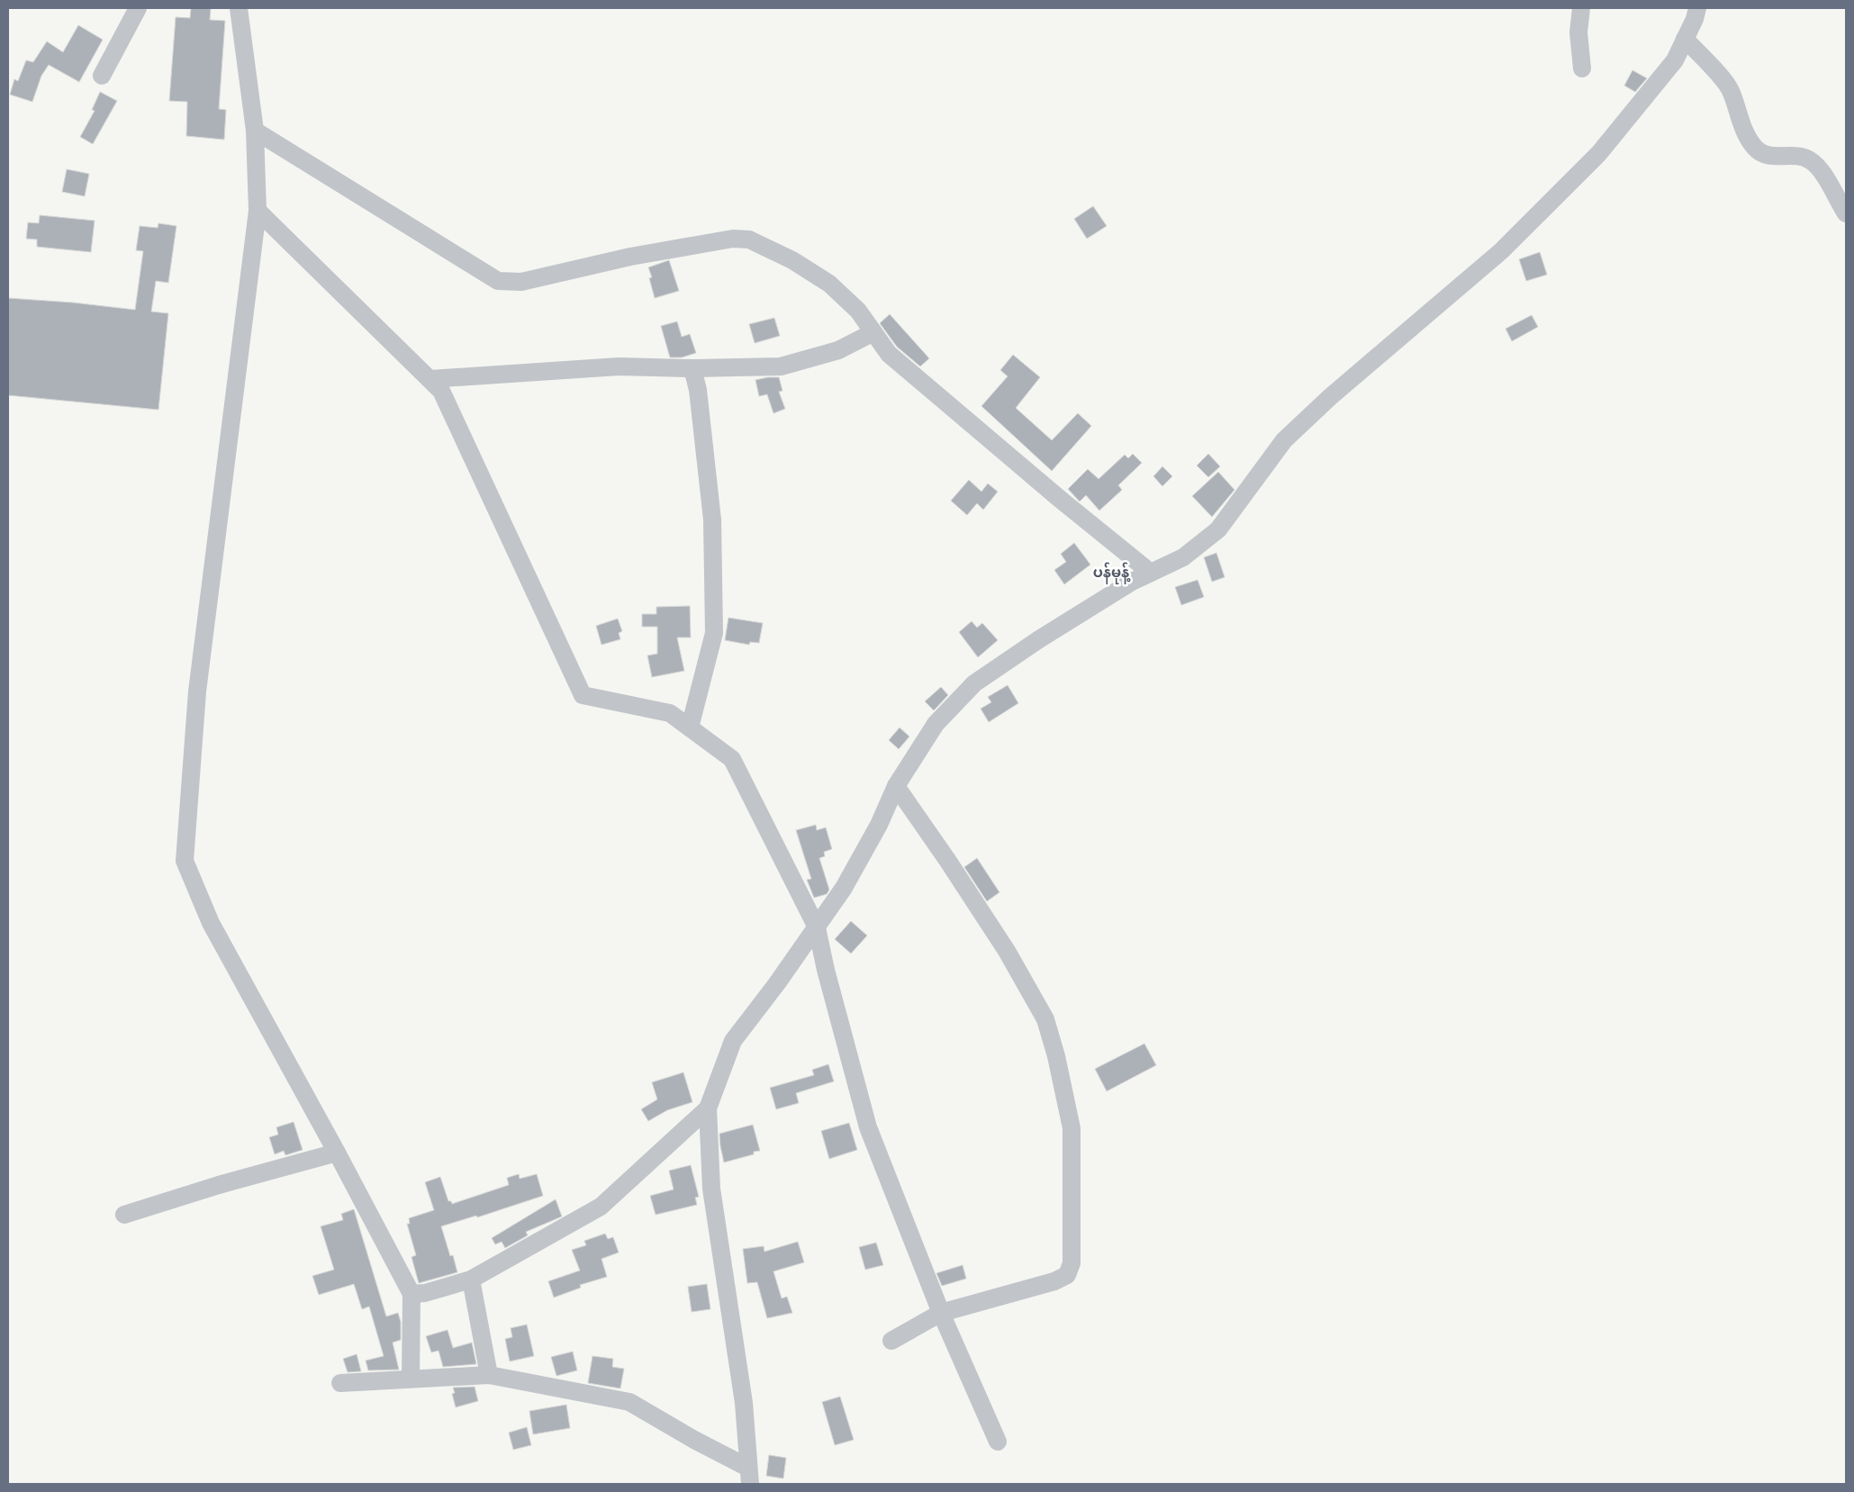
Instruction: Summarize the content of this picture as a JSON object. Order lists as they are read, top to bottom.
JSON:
{
  "districts": ["ပန်မုန့်"]
}
